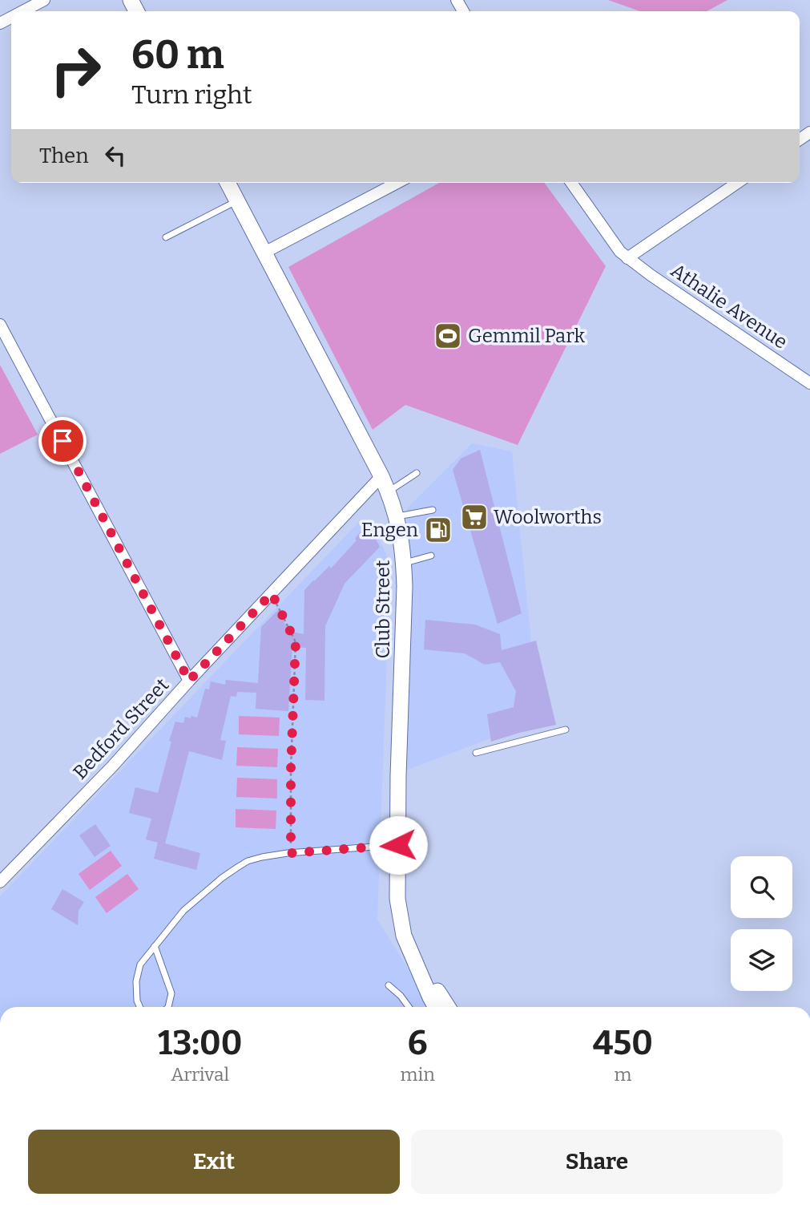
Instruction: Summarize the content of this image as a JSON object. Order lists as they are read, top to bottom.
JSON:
{
  "streets": {
    "main road": ["Club Street"],
    "street": ["Athalie Avenue", "Bedford Street"]
  },
  "crossings": [
    ["Club Street", "Bedford Street"]
  ],
  "places": {
    "sports": ["Gemmil Park"],
    "supermarket": ["Woolworths"],
    "fuel station": ["Engen"]
  },
  "page": {
    "turn": ["60 m", "Turn right"],
    "then": "Then",
    "eta": [
      "13:00",
      "Arrival",
      "6",
      "min",
      "450",
      "m"
    ],
    "buttons": ["Exit", "Share"]
  }
}
